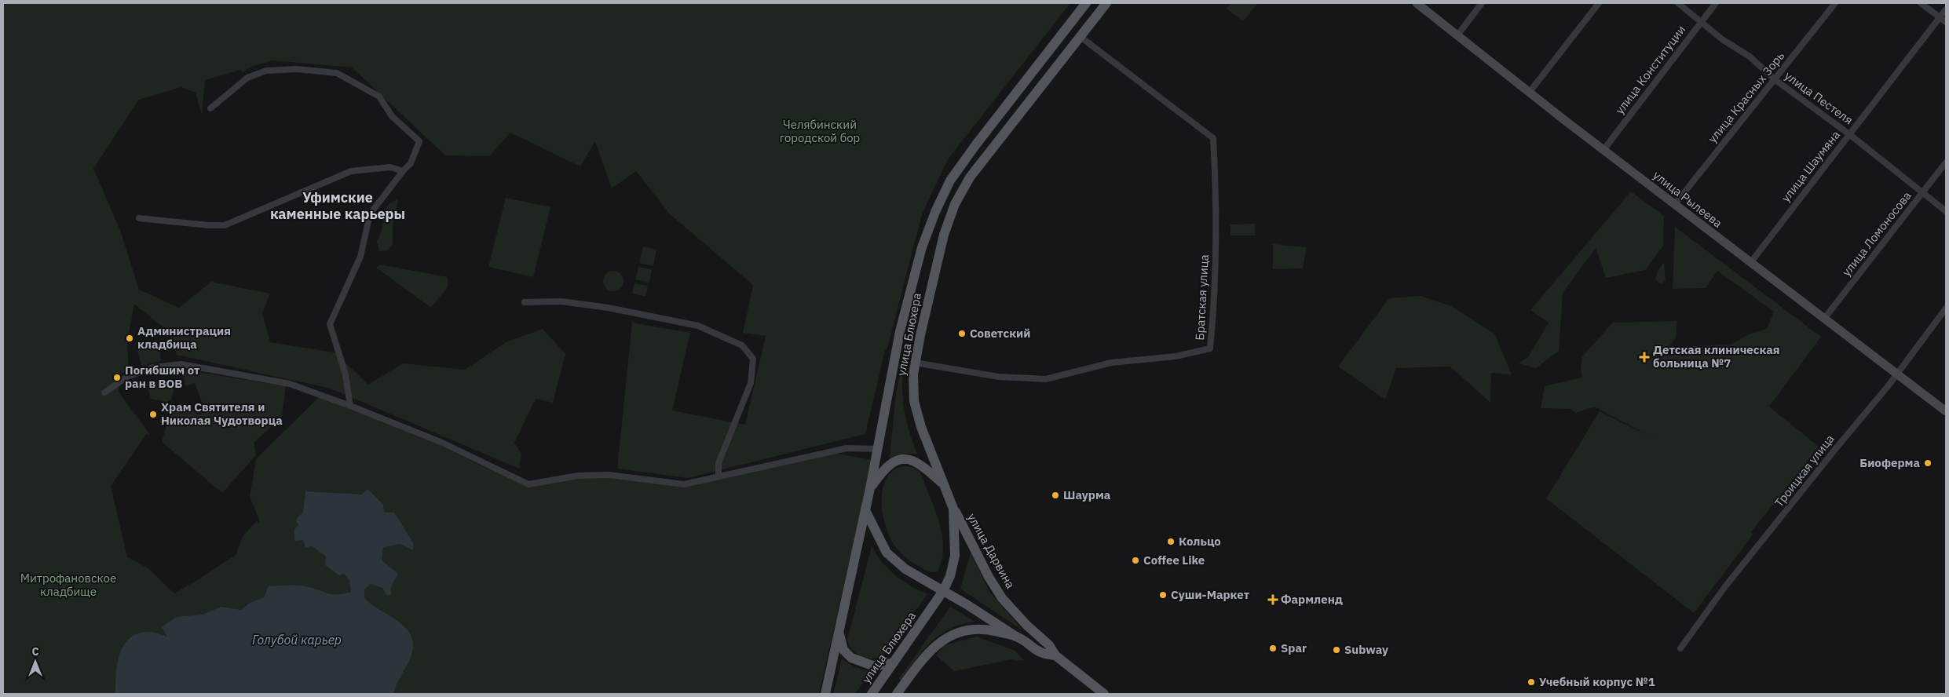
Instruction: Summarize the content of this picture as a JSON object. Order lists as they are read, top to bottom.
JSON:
{
  "streets": {
    "main road": ["улица Блюхера", "улица Дарвина"],
    "street": [
      "улица Конституции",
      "улица Красных Зорь",
      "улица Пестеля",
      "улица Шаумяна",
      "улица Рылеева",
      "улица Ломоносова",
      "Братская улица",
      "Троицкая улица"
    ]
  },
  "crossings": [
    ["улица Конституции", "улица Пестеля"],
    ["улица Конституции", "улица Рылеева"],
    ["улица Красных Зорь", "улица Пестеля"],
    ["улица Красных Зорь", "улица Рылеева"],
    ["улица Пестеля", "улица Шаумяна"],
    ["улица Пестеля", "улица Ломоносова"],
    ["улица Шаумяна", "улица Рылеева"],
    ["улица Рылеева", "улица Ломоносова"],
    ["улица Рылеева", "Троицкая улица"],
    ["Братская улица", "улица Блюхера"],
    ["улица Блюхера", "улица Дарвина"]
  ],
  "districts": ["Уфимские каменные карьеры"],
  "water": ["Голубой карьер"],
  "parks": ["Челябинский городской бор", "Митрофановское кладбище"],
  "places": {
    "other": [
      "Советский",
      "Администрация кладбища",
      "Погибшим от ран в ВОВ",
      "Храм Святителя и Николая Чудотворца",
      "Биоферма",
      "Шаурма",
      "Кольцо",
      "Coffee Like",
      "Суши-Маркет",
      "Spar",
      "Subway",
      "Учебный корпус №1"
    ],
    "health": ["Детская клиническая больница №7", "Фармленд"]
  },
  "north": "top"
}
